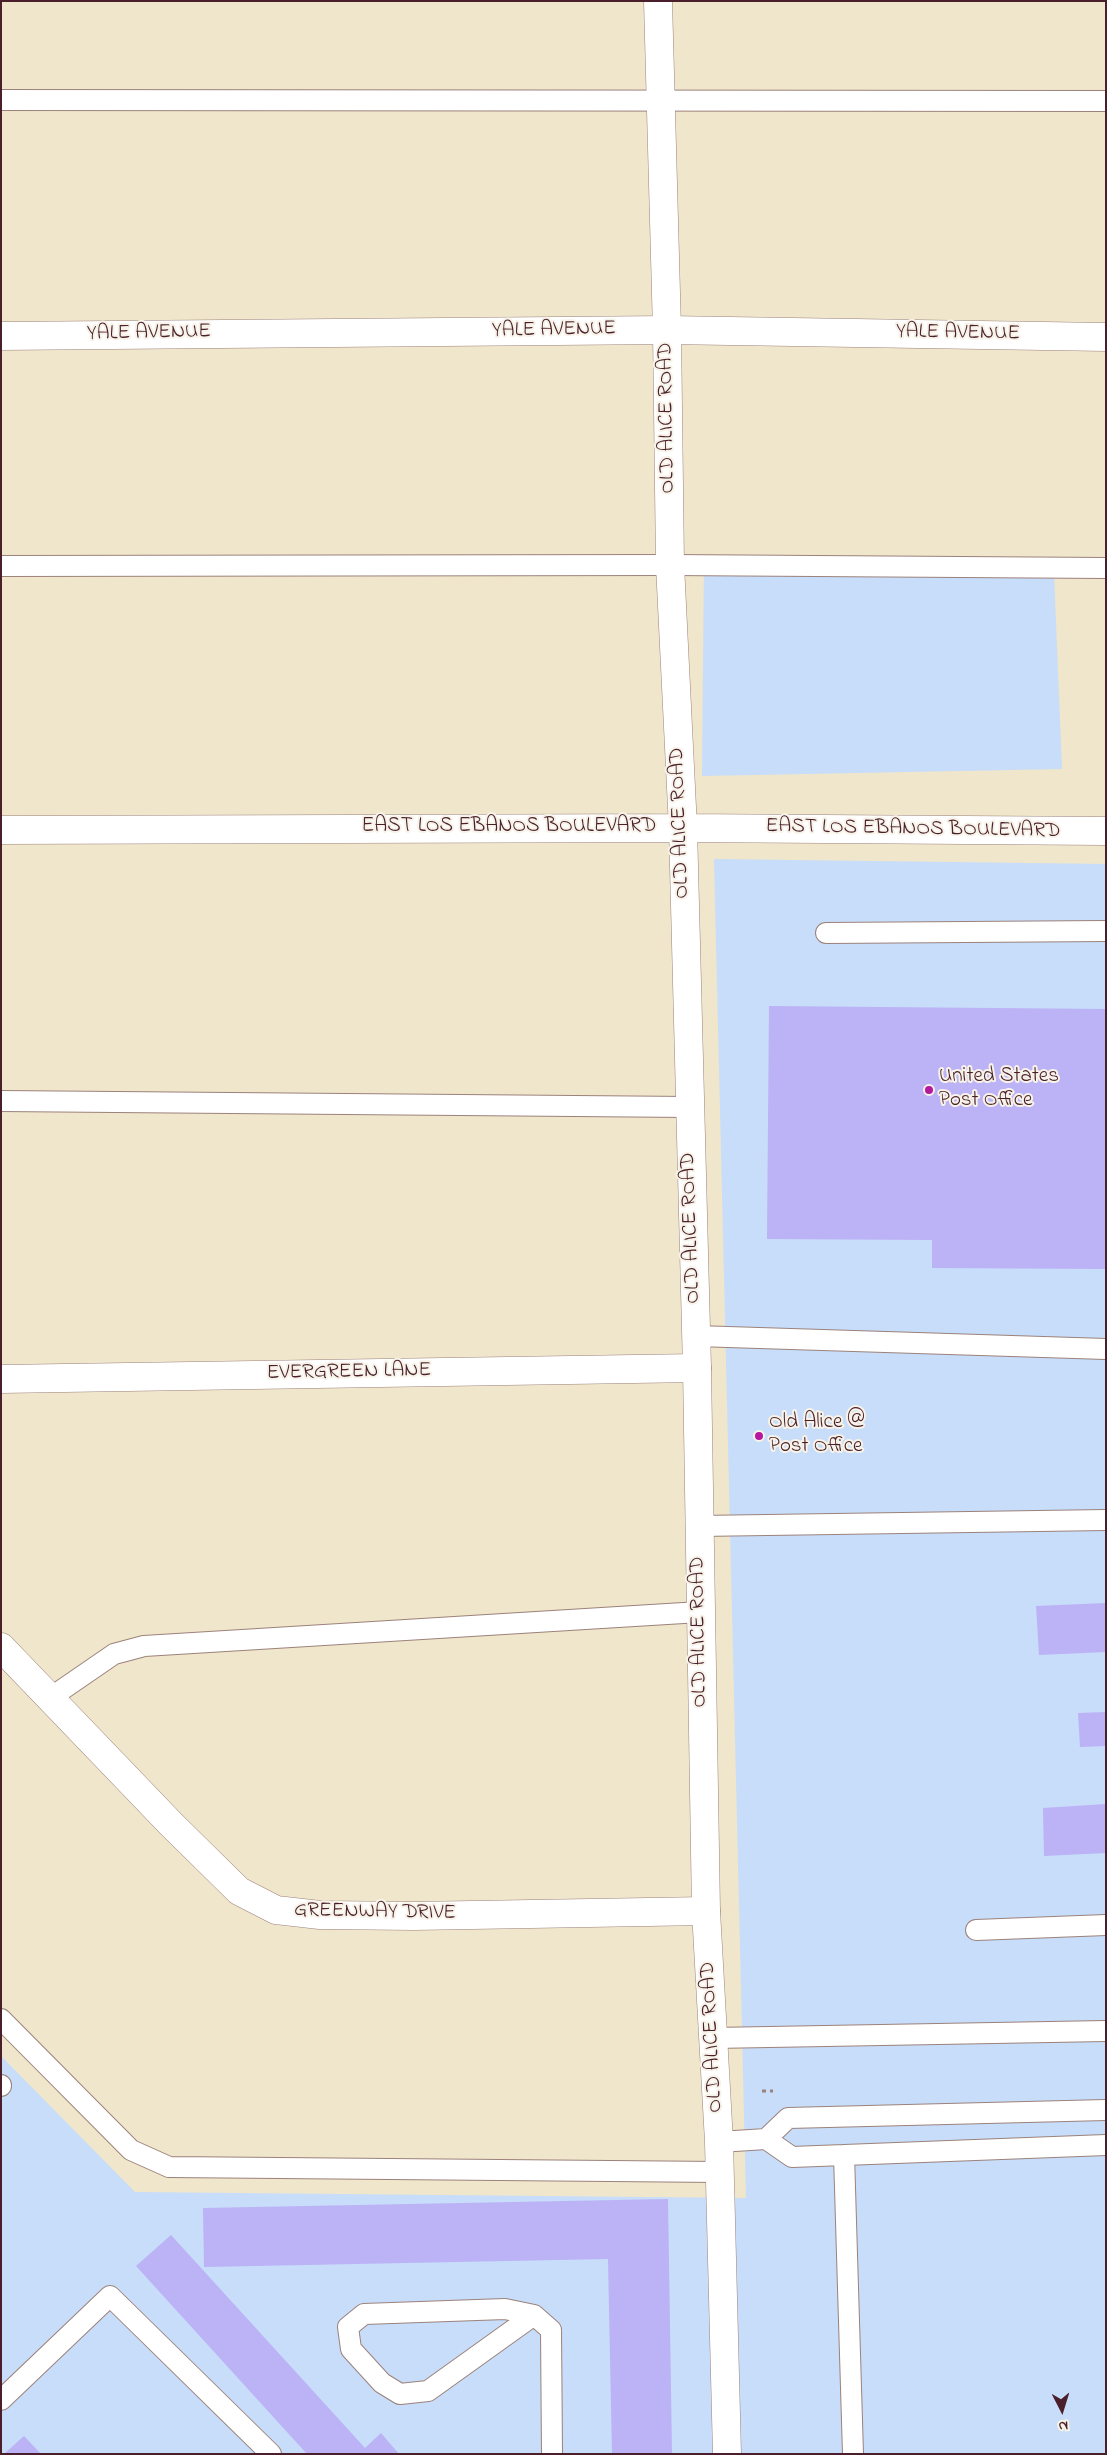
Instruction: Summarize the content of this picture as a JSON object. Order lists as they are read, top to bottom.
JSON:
{
  "streets": {
    "street": [
      "YALE AVENUE",
      "OLD ALICE ROAD",
      "EAST LOS EBANOS BOULEVARD",
      "EVERGREEN LANE",
      "GREENWAY DRIVE"
    ]
  },
  "crossings": [
    ["YALE AVENUE", "OLD ALICE ROAD"],
    ["OLD ALICE ROAD", "EAST LOS EBANOS BOULEVARD"],
    ["OLD ALICE ROAD", "EVERGREEN LANE"],
    ["OLD ALICE ROAD", "GREENWAY DRIVE"]
  ],
  "places": ["United States Post Office", "Old Alice @ Post Office"],
  "north": "bottom"
}
